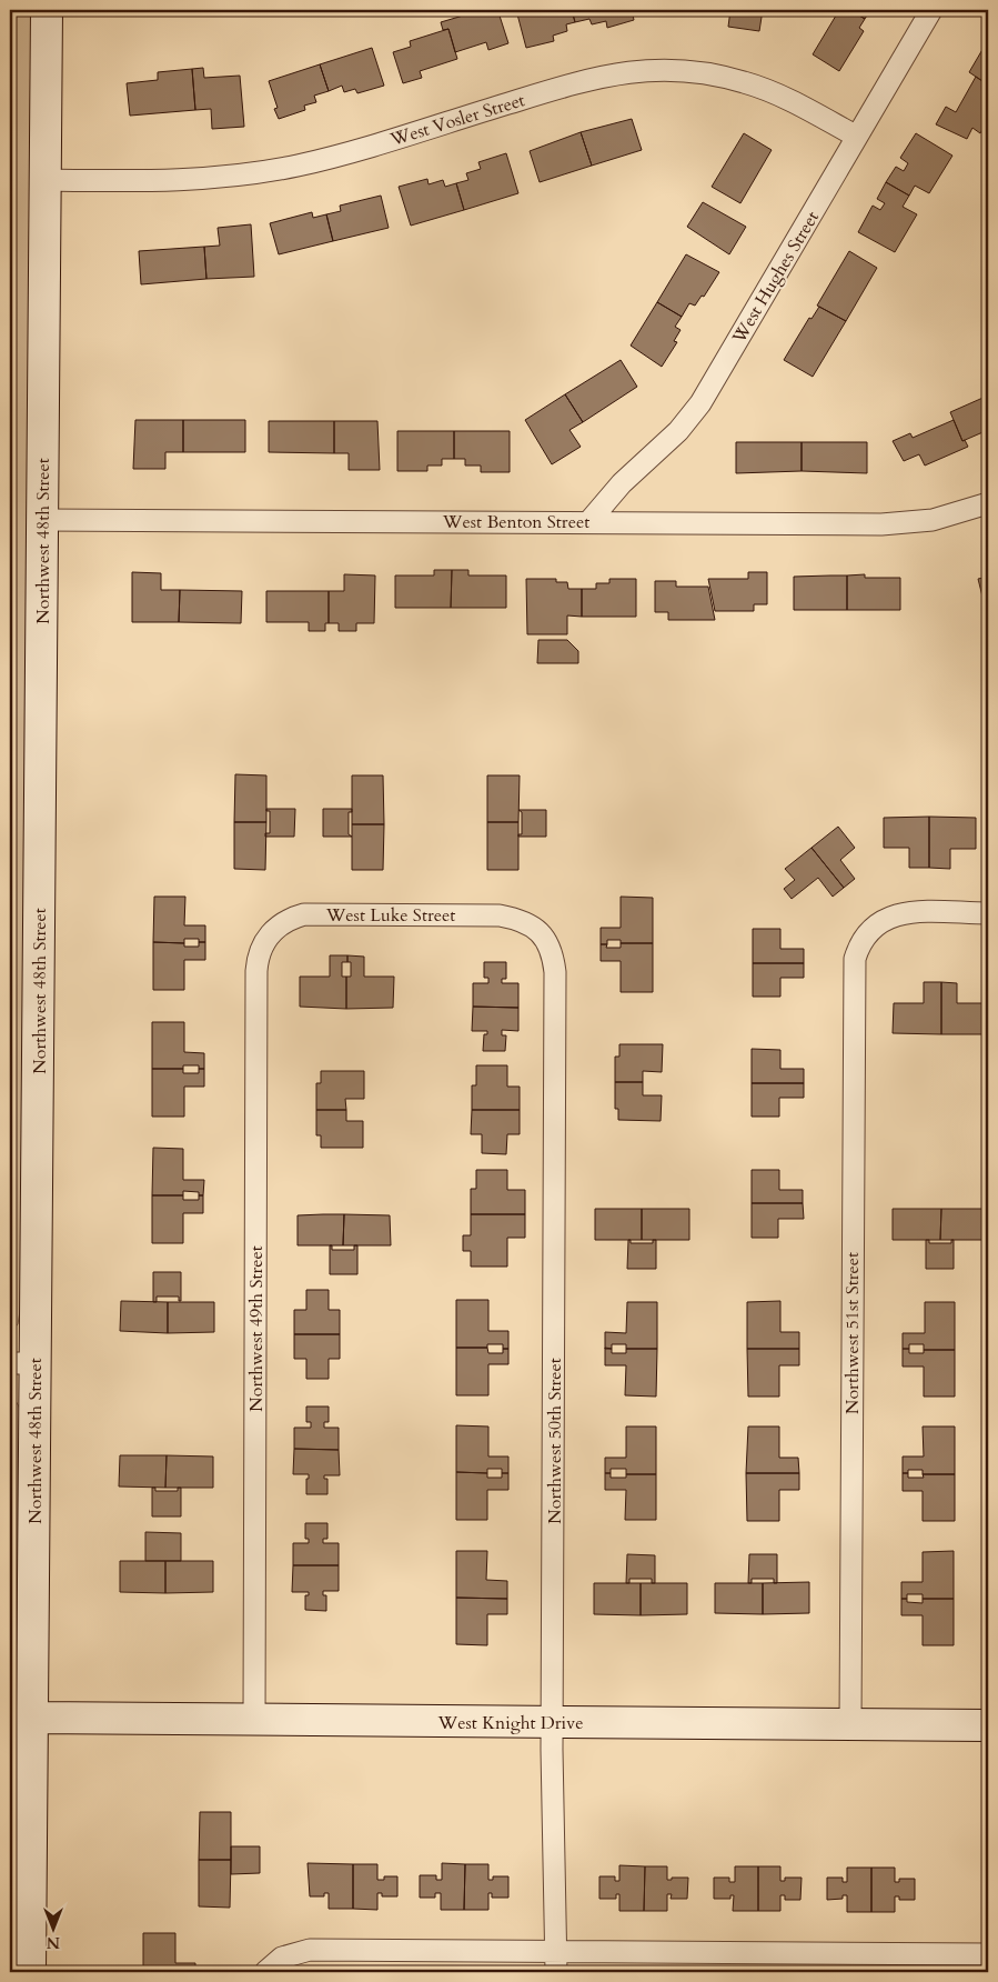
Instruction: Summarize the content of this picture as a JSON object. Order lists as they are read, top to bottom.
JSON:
{
  "streets": {
    "main road": ["Northwest 48th Street", "West Knight Drive"],
    "street": [
      "West Vosler Street",
      "West Hughes Street",
      "West Benton Street",
      "West Luke Street",
      "Northwest 49th Street",
      "Northwest 51st Street",
      "Northwest 50th Street"
    ]
  },
  "crossings": [
    ["West Vosler Street", "West Hughes Street"],
    ["West Vosler Street", "Northwest 48th Street"],
    ["West Hughes Street", "West Benton Street"],
    ["West Benton Street", "Northwest 48th Street"],
    ["Northwest 48th Street", "West Knight Drive"],
    ["West Luke Street", "Northwest 49th Street"],
    ["West Luke Street", "Northwest 50th Street"],
    ["Northwest 49th Street", "West Knight Drive"],
    ["Northwest 51st Street", "West Knight Drive"],
    ["Northwest 50th Street", "West Knight Drive"]
  ],
  "north": "bottom"
}
